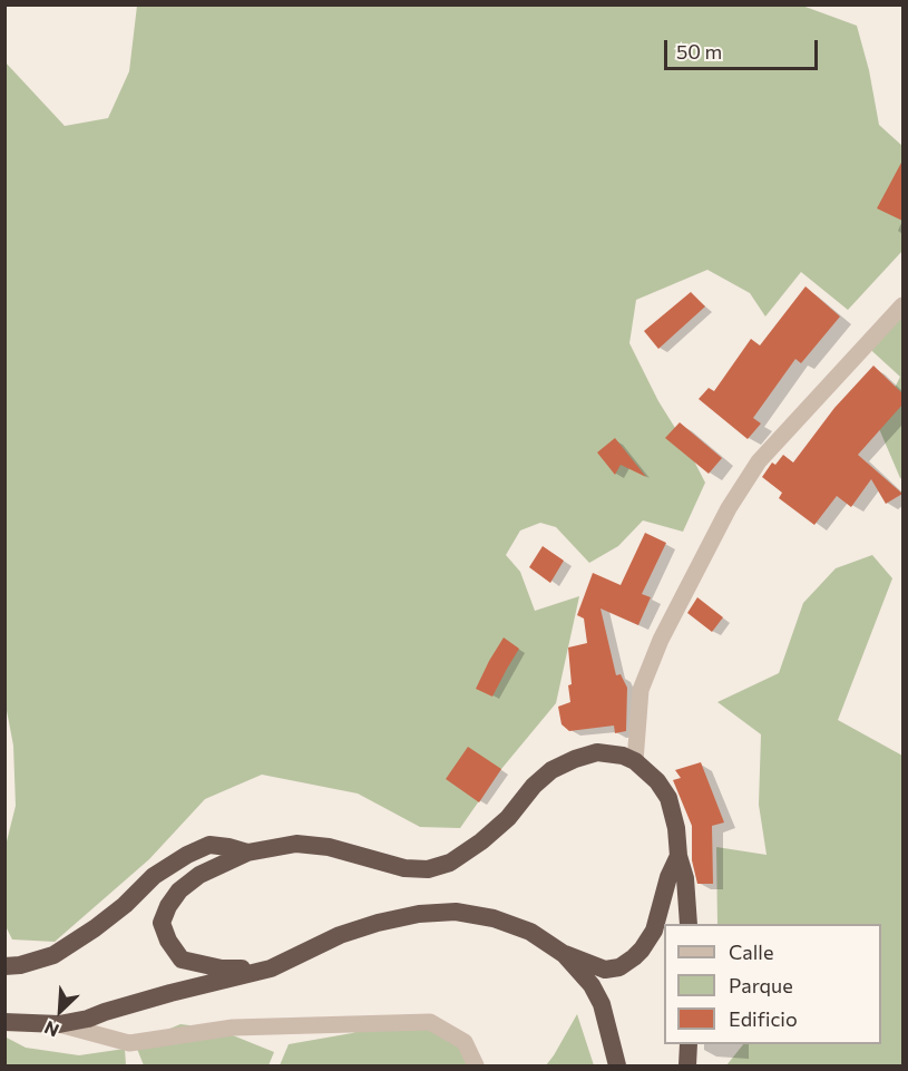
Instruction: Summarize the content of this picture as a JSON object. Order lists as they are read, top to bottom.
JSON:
{
  "legend": ["Calle", "Parque", "Edificio"],
  "scale_bar": "50 m",
  "north": "bottom left"
}
